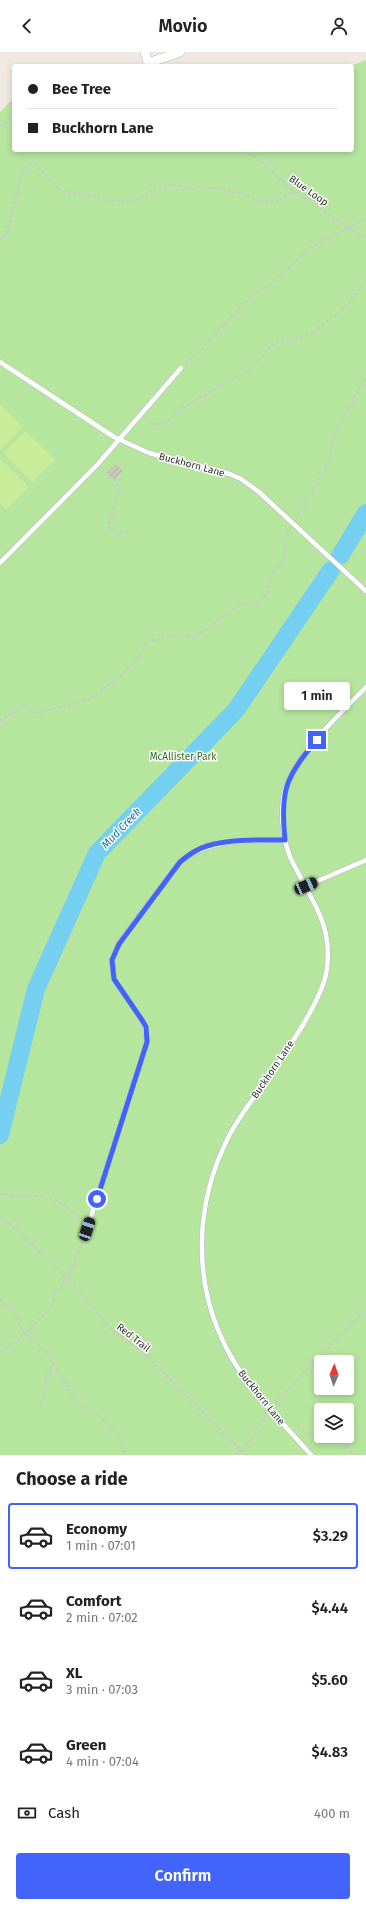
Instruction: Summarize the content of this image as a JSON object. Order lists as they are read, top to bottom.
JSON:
{
  "streets": {
    "lane": ["Buckhorn Lane"],
    "path": ["Blue Loop", "Red Trail"]
  },
  "water": ["Mud Creek"],
  "parks": ["McAllister Park"],
  "north": "top",
  "page": {
    "header": "Movio",
    "banner": ["Bee Tree", "Buckhorn Lane"],
    "bubble": "1 min",
    "heading": "Choose a ride",
    "list": [
      {
        "name": "Economy",
        "note": "1 min · 07:01",
        "value": "$3.29"
      },
      {
        "name": "Comfort",
        "note": "2 min · 07:02",
        "value": "$4.44"
      },
      {
        "name": "XL",
        "note": "3 min · 07:03",
        "value": "$5.60"
      },
      {
        "name": "Green",
        "note": "4 min · 07:04",
        "value": "$4.83"
      }
    ],
    "pay": ["Cash", "400 m"],
    "buttons": "Confirm"
  }
}
